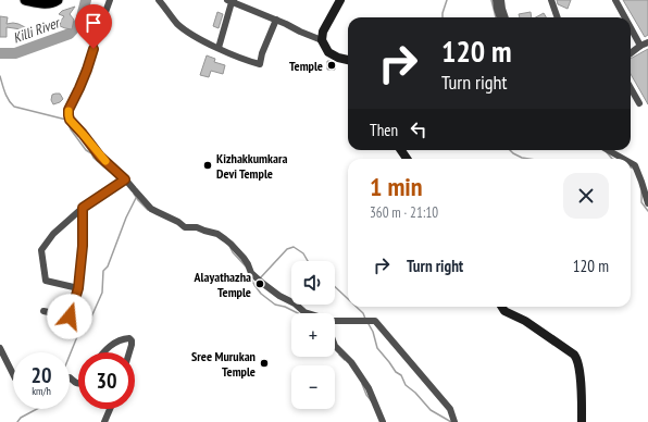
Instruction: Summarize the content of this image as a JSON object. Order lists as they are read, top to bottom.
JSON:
{
  "water": ["Killi River"],
  "places": [
    "Temple",
    "Kizhakkumkara Devi Temple",
    "Alayathazha Temple",
    "Sree Murukan Temple"
  ],
  "page": {
    "turn": ["120 m", "Turn right"],
    "then": "Then",
    "heading": ["1 min", "360 m · 21:10"],
    "list": [
      {
        "name": "Turn right",
        "value": "120 m"
      }
    ],
    "map_buttons": ["+", "−"],
    "speed": "20 km/h",
    "limit": "30"
  }
}
